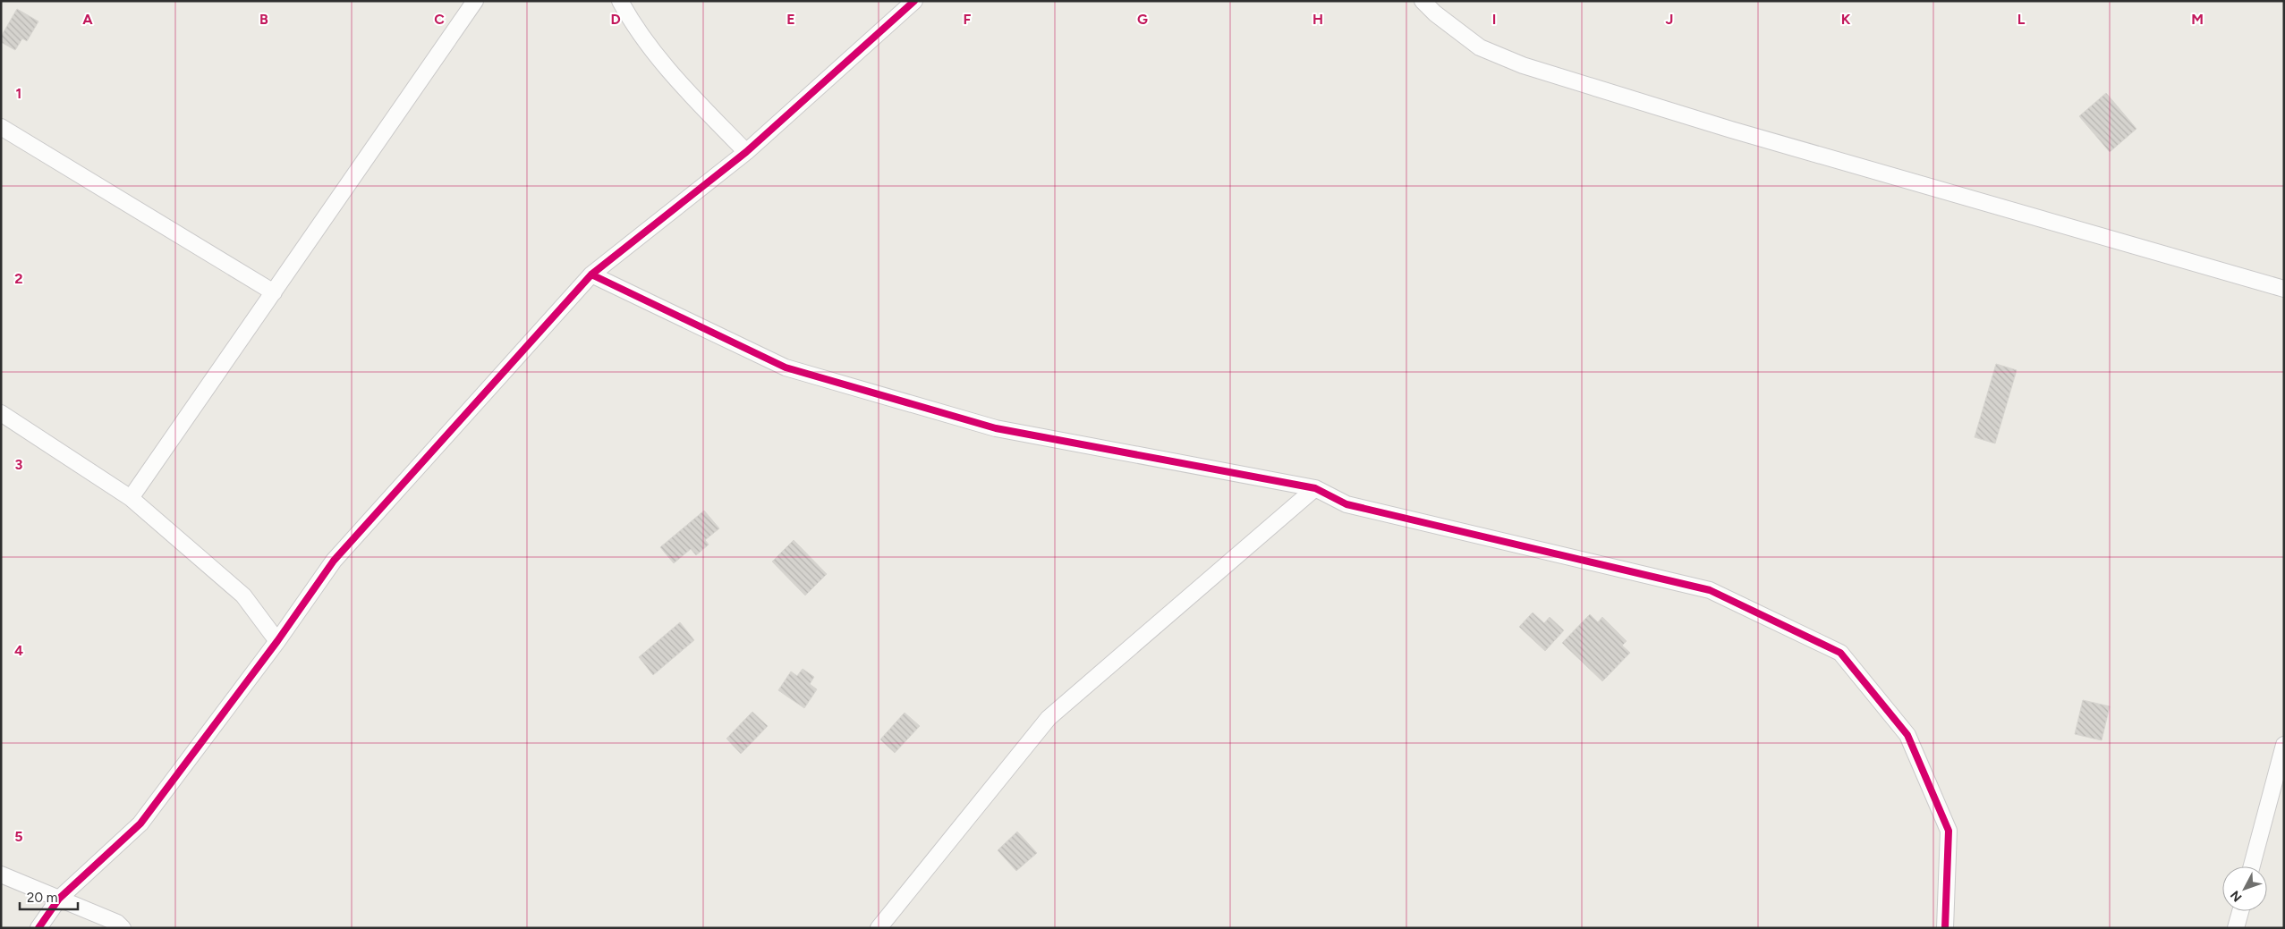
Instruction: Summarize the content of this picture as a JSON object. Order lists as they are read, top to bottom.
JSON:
{
  "scale_bar": "20 m",
  "north": "bottom left",
  "grid": {
    "columns": [
      "A",
      "B",
      "C",
      "D",
      "E",
      "F",
      "G",
      "H",
      "I",
      "J",
      "K",
      "L",
      "M"
    ],
    "rows": [
      "1",
      "2",
      "3",
      "4",
      "5"
    ]
  }
}
